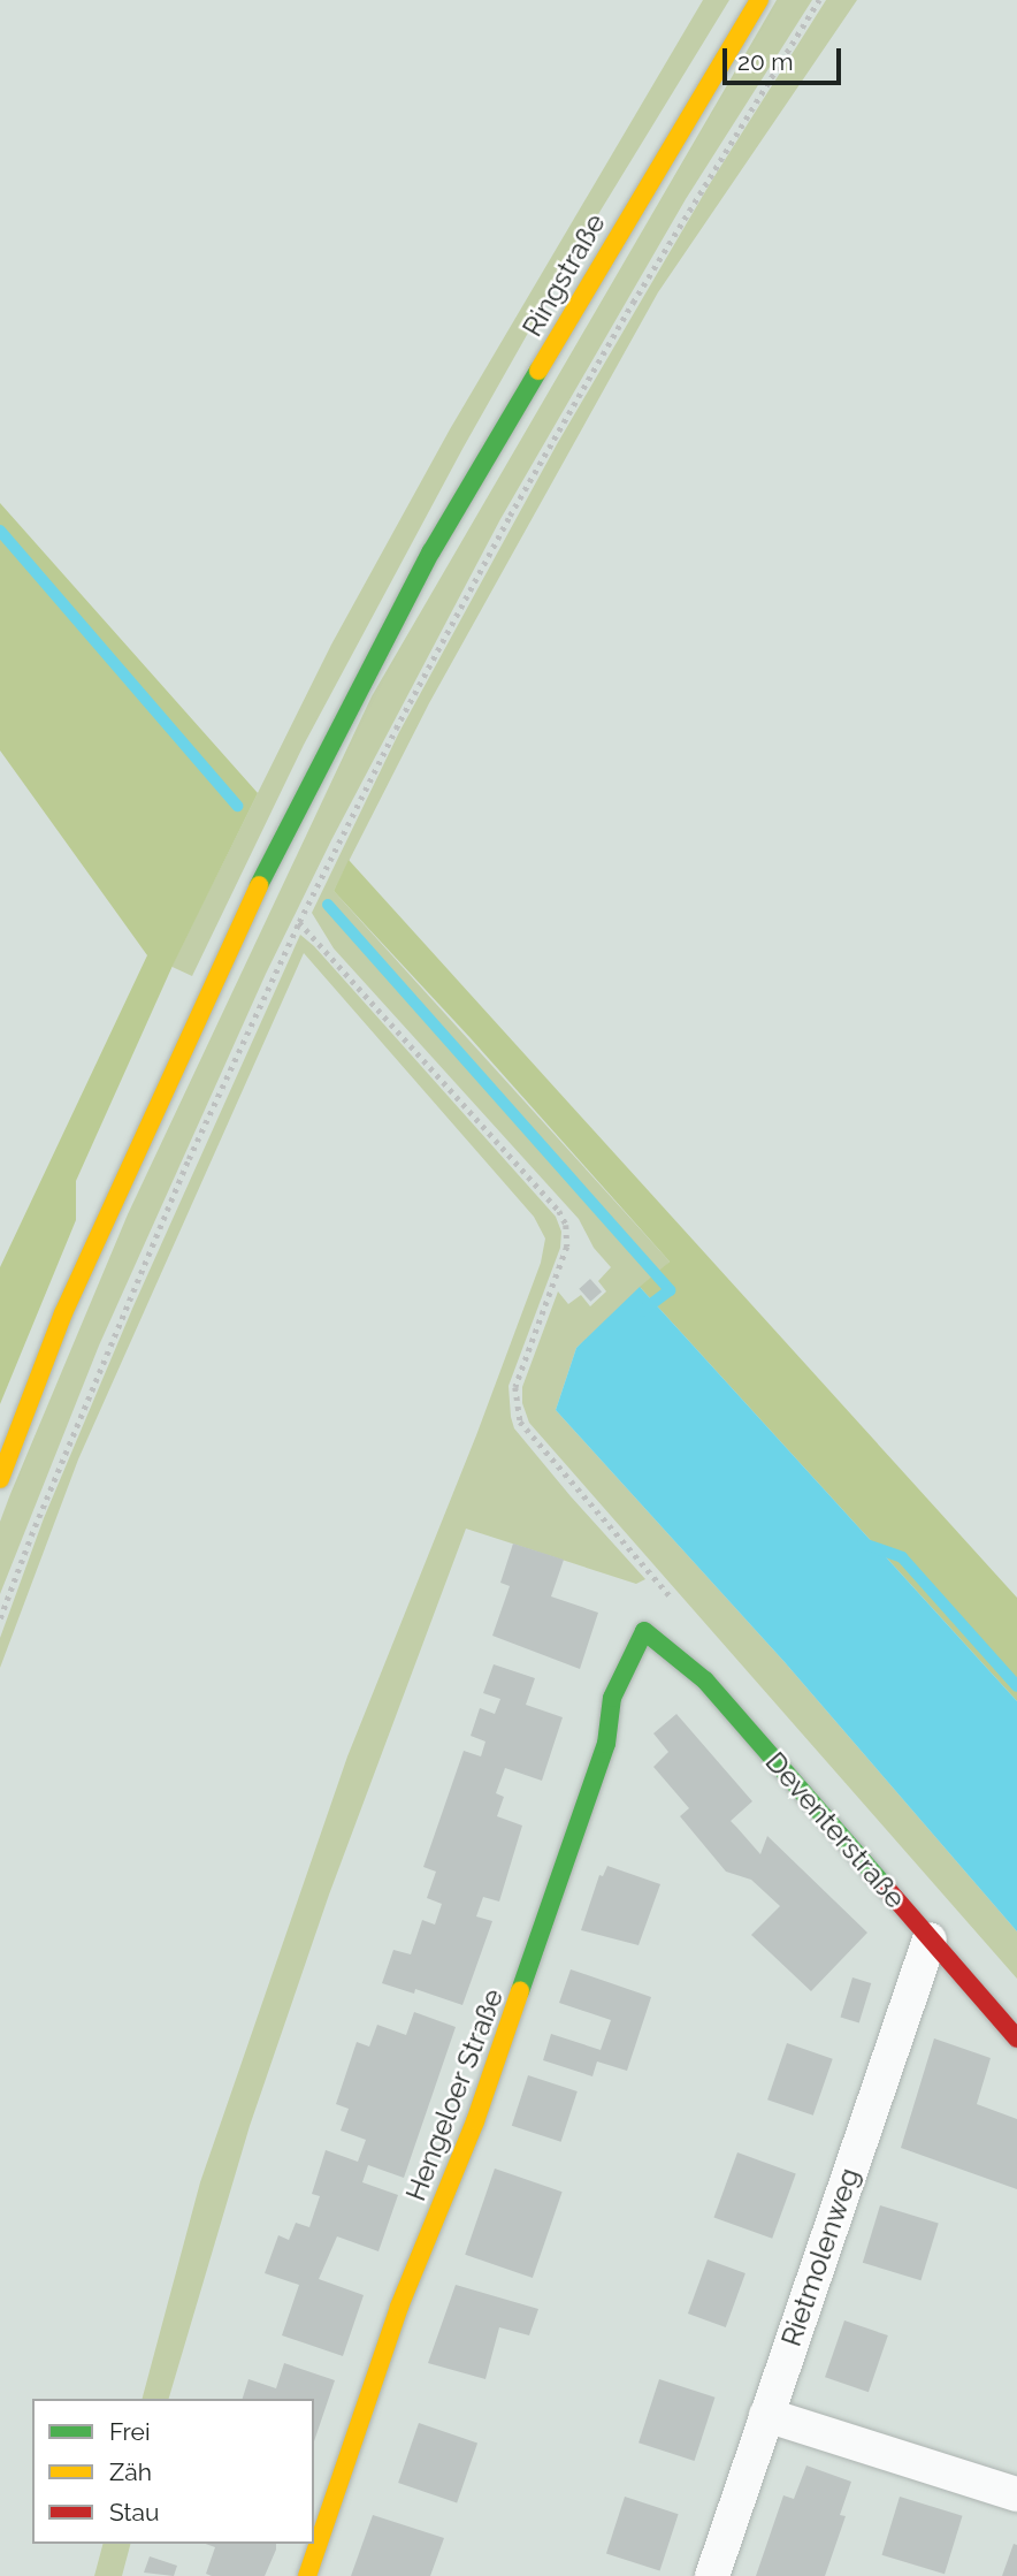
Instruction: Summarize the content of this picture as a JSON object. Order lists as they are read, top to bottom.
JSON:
{
  "streets": {
    "main road": ["Ringstraße", "Deventerstraße", "Hengeloer Straße"],
    "street": ["Rietmolenweg"]
  },
  "crossings": [
    ["Deventerstraße", "Hengeloer Straße"],
    ["Deventerstraße", "Rietmolenweg"]
  ],
  "legend": ["Frei", "Zäh", "Stau"],
  "scale_bar": "20 m"
}
